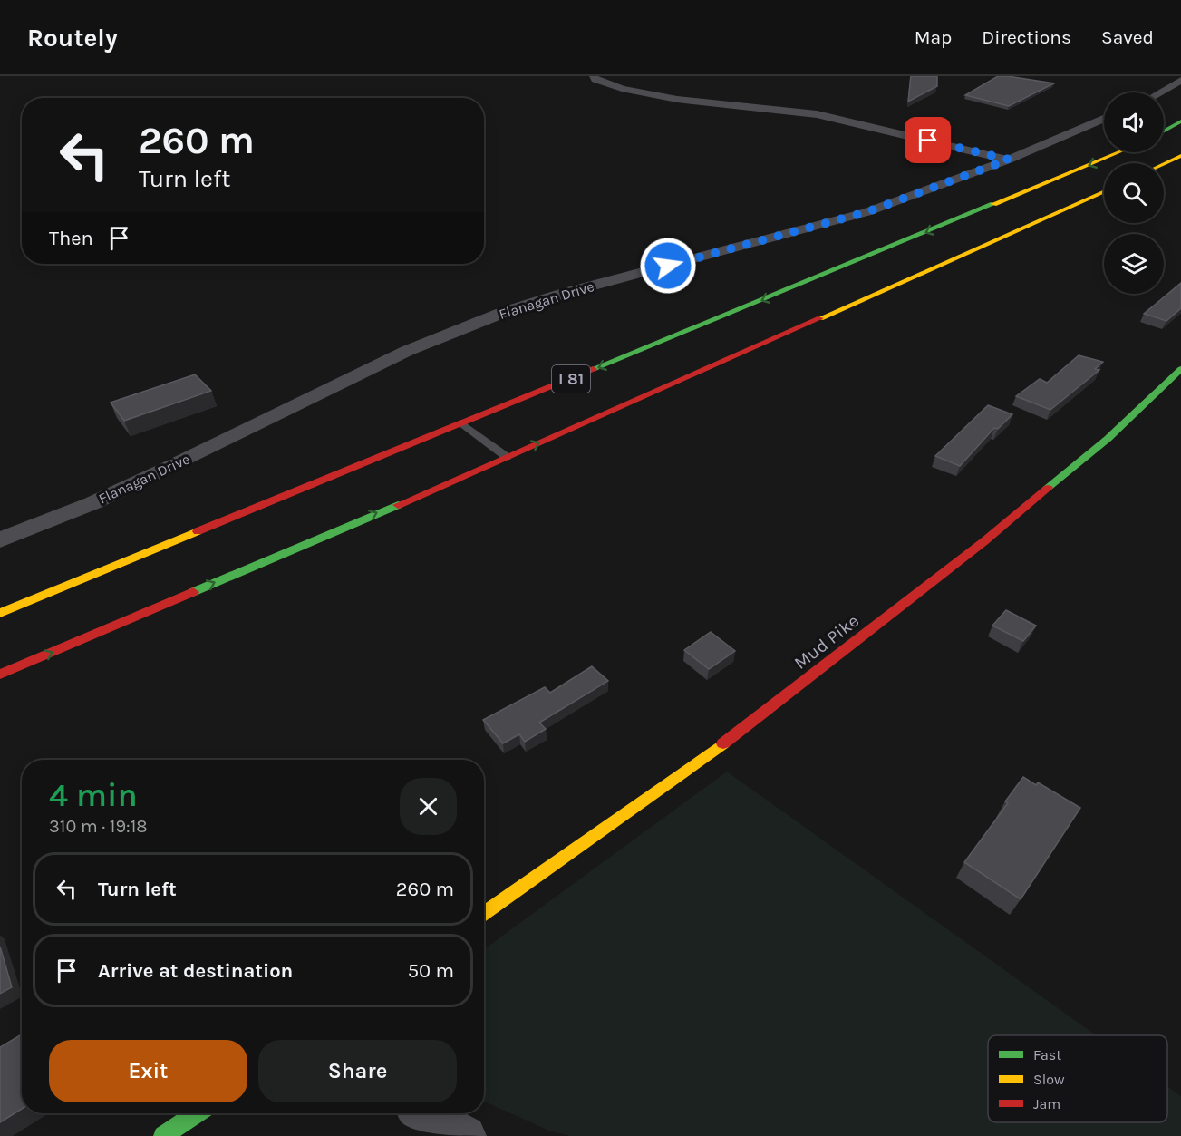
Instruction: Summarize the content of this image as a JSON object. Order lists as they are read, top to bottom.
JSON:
{
  "streets": {
    "main road": ["I 81", "Mud Pike"],
    "street": ["Flanagan Drive"]
  },
  "legend": ["Fast", "Slow", "Jam"],
  "page": {
    "header": "Routely",
    "nav": ["Map", "Directions", "Saved"],
    "turn": ["260 m", "Turn left"],
    "then": "Then",
    "heading": ["4 min", "310 m · 19:18"],
    "list": [
      {
        "name": "Turn left",
        "value": "260 m"
      },
      {
        "name": "Arrive at destination",
        "value": "50 m"
      }
    ],
    "buttons": ["Exit", "Share"]
  }
}
